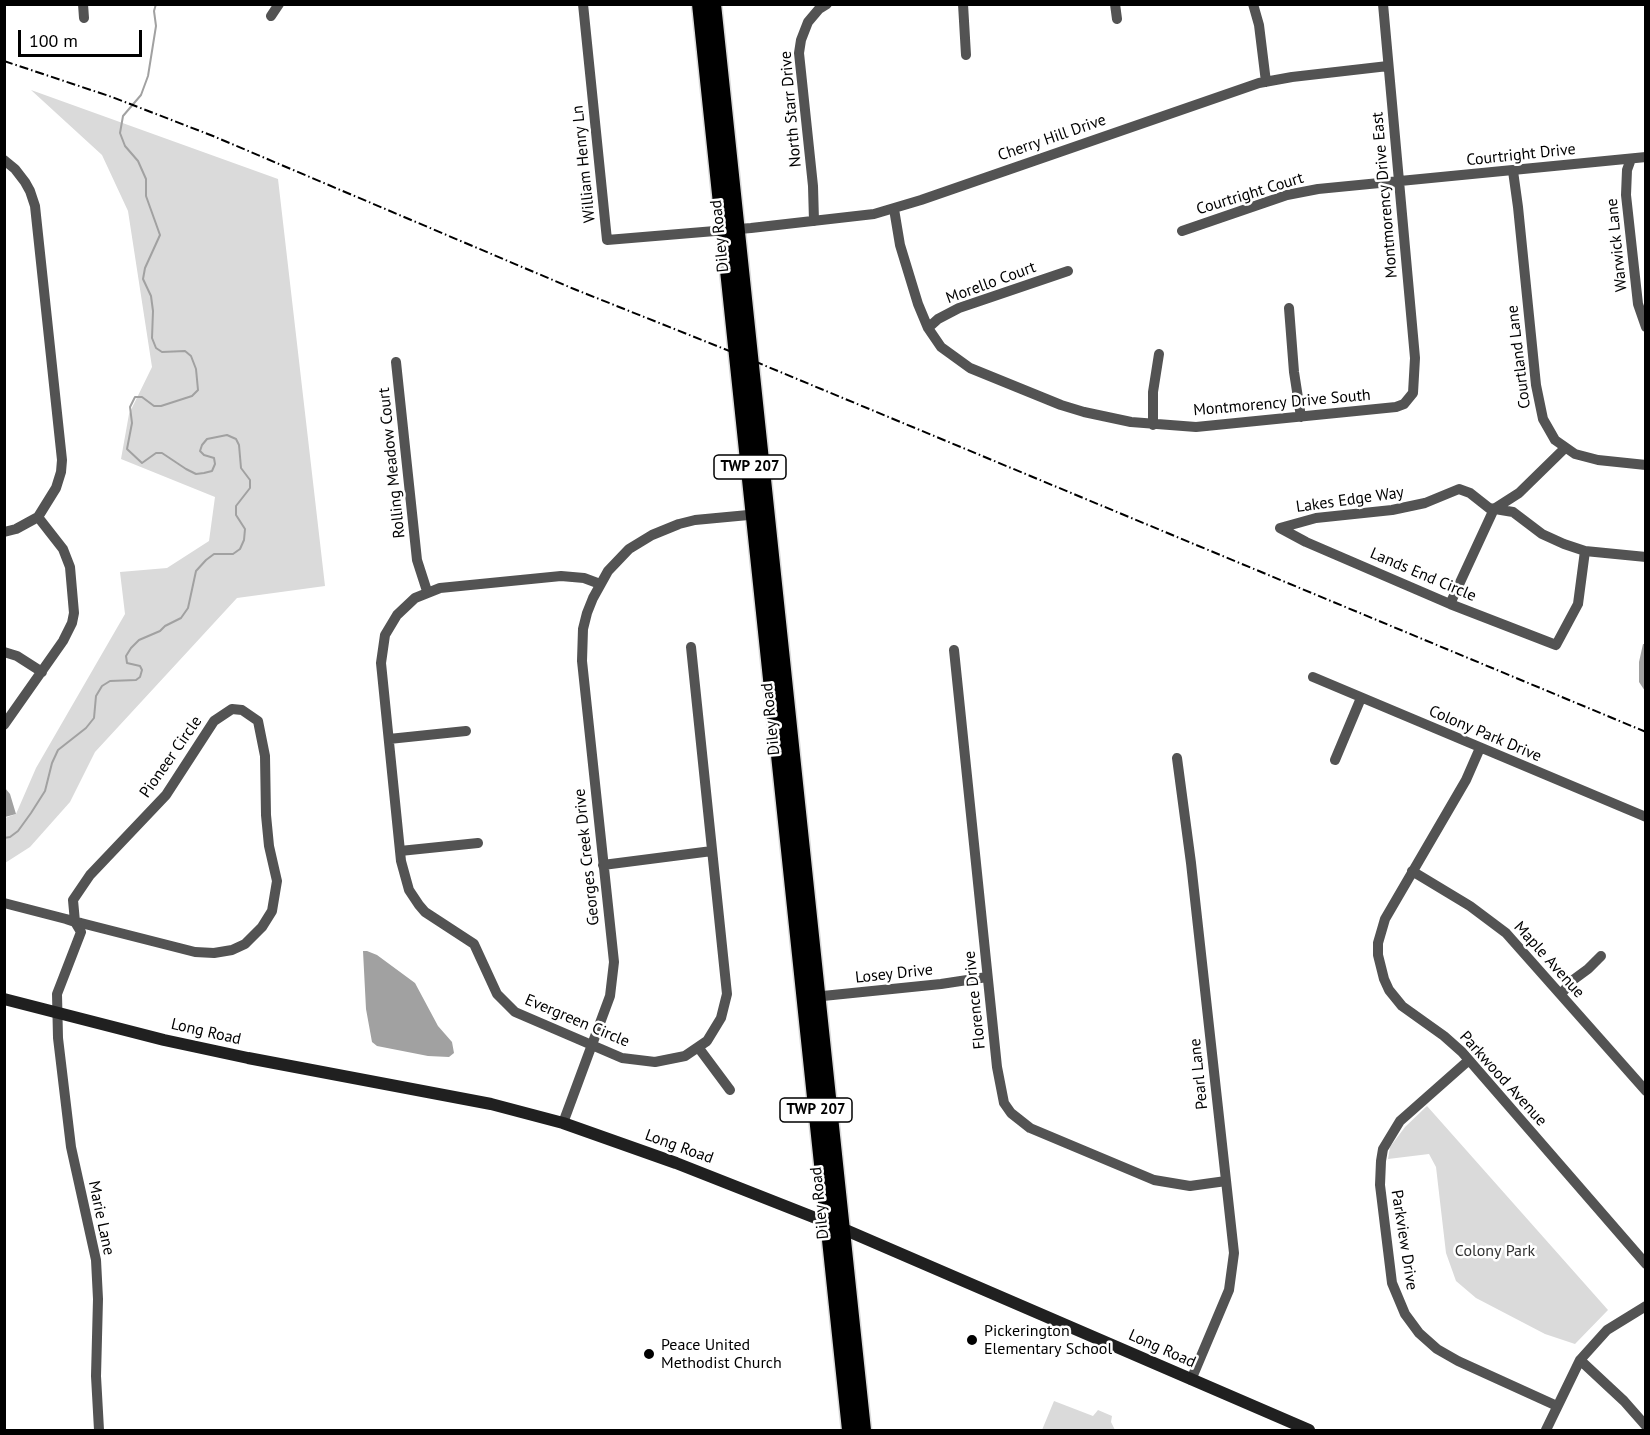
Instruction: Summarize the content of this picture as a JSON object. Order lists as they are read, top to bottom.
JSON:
{
  "streets": {
    "highway": ["Diley Road", "TWP 207"],
    "main road": ["Long Road"],
    "street": [
      "North Starr Drive",
      "Cherry Hill Drive",
      "Courtright Drive",
      "William Henry Ln",
      "Courtright Court",
      "Montmorency Drive East",
      "Warwick Lane",
      "Morello Court",
      "Courtland Lane",
      "Montmorency Drive South",
      "Rolling Meadow Court",
      "Lakes Edge Way",
      "Lands End Circle",
      "Colony Park Drive",
      "Pioneer Circle",
      "Georges Creek Drive",
      "Maple Avenue",
      "Losey Drive",
      "Florence Drive",
      "Evergreen Circle",
      "Pearl Lane",
      "Parkwood Avenue",
      "Marie Lane",
      "Parkview Drive"
    ]
  },
  "crossings": [
    ["North Starr Drive", "Cherry Hill Drive"],
    ["Cherry Hill Drive", "William Henry Ln"],
    ["Cherry Hill Drive", "Montmorency Drive East"],
    ["Cherry Hill Drive", "Diley Road"],
    ["Cherry Hill Drive", "Montmorency Drive South"],
    ["Courtright Drive", "Courtright Court"],
    ["Courtright Drive", "Montmorency Drive East"],
    ["Courtright Drive", "Warwick Lane"],
    ["Courtright Drive", "Courtland Lane"],
    ["William Henry Ln", "Diley Road"],
    ["Courtright Court", "Montmorency Drive East"],
    ["Montmorency Drive East", "Montmorency Drive South"],
    ["Diley Road", "Losey Drive"],
    ["Diley Road", "Long Road"],
    ["Morello Court", "Montmorency Drive South"],
    ["Rolling Meadow Court", "Evergreen Circle"],
    ["Lakes Edge Way", "Lands End Circle"],
    ["Colony Park Drive", "Parkwood Avenue"],
    ["Pioneer Circle", "Long Road"],
    ["Pioneer Circle", "Marie Lane"],
    ["Georges Creek Drive", "Evergreen Circle"],
    ["Georges Creek Drive", "Long Road"],
    ["Maple Avenue", "Parkwood Avenue"],
    ["Losey Drive", "Florence Drive"],
    ["Florence Drive", "Pearl Lane"],
    ["Long Road", "Pearl Lane"],
    ["Long Road", "Marie Lane"],
    ["Parkwood Avenue", "Parkview Drive"]
  ],
  "parks": ["Colony Park"],
  "places": ["Pickerington Elementary School", "Peace United Methodist Church"],
  "scale_bar": "100 m"
}
